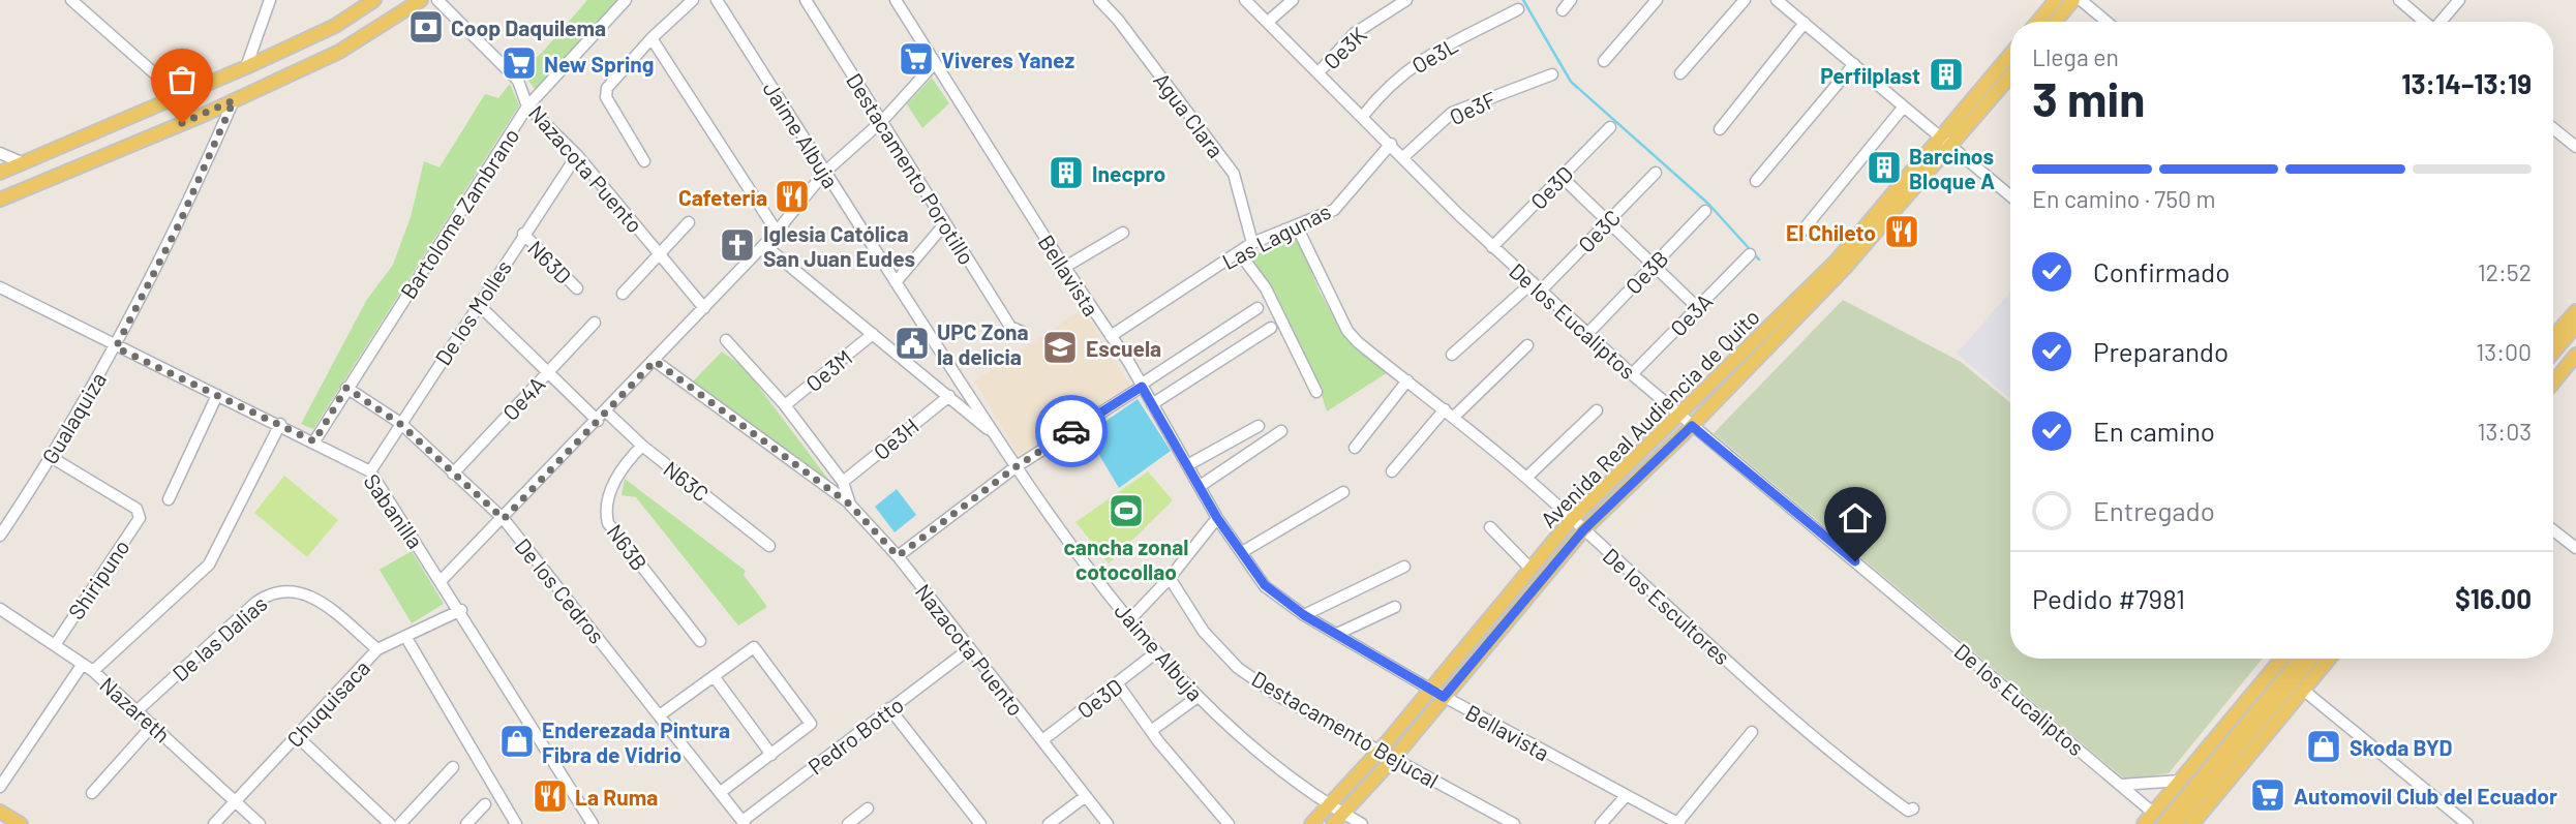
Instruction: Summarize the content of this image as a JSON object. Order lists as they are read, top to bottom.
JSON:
{
  "streets": {
    "main road": ["Avenida Real Audiencia de Quito"],
    "street": [
      "Oe3K",
      "Oe3L",
      "Oe3F",
      "Agua Clara",
      "Jaime Albuja",
      "Nazacota Puento",
      "Destacamento Porotillo",
      "Oe3D",
      "Bartolome Zambrano",
      "Oe3C",
      "Las Lagunas",
      "N63D",
      "Oe3B",
      "Bellavista",
      "De los Molles",
      "Oe3A",
      "De los Eucaliptos",
      "Oe3M",
      "Oe4A",
      "Gualaquiza",
      "Oe3H",
      "N63C",
      "Sabanilla",
      "N63B",
      "Shiripuno",
      "De los Cedros",
      "De los Escultores",
      "De las Dalias",
      "Chuquisaca",
      "Nazareth",
      "Destacamento Bejucal",
      "Pedro Botto"
    ]
  },
  "crossings": [
    ["Oe3K", "De los Eucaliptos"],
    ["Oe3L", "De los Eucaliptos"],
    ["Oe3F", "De los Eucaliptos"],
    ["Agua Clara", "Las Lagunas"],
    ["Jaime Albuja", "Oe3D"],
    ["Jaime Albuja", "Avenida Real Audiencia de Quito"],
    ["Nazacota Puento", "Oe3D"],
    ["Nazacota Puento", "Bartolome Zambrano"],
    ["Nazacota Puento", "De los Molles"],
    ["Nazacota Puento", "Oe3M"],
    ["Nazacota Puento", "Oe3H"],
    ["Nazacota Puento", "Pedro Botto"],
    ["Oe3D", "De los Eucaliptos"],
    ["Bartolome Zambrano", "Sabanilla"],
    ["Bartolome Zambrano", "De los Cedros"],
    ["Oe3C", "De los Eucaliptos"],
    ["Las Lagunas", "Bellavista"],
    ["Las Lagunas", "De los Eucaliptos"],
    ["Las Lagunas", "De los Escultores"],
    ["N63D", "De los Molles"],
    ["Oe3B", "De los Eucaliptos"],
    ["Bellavista", "Avenida Real Audiencia de Quito"],
    ["De los Molles", "Sabanilla"],
    ["De los Molles", "De los Cedros"],
    ["Oe3A", "De los Eucaliptos"],
    ["De los Eucaliptos", "Avenida Real Audiencia de Quito"],
    ["Oe4A", "De los Cedros"],
    ["Gualaquiza", "Sabanilla"],
    ["Gualaquiza", "Shiripuno"],
    ["Avenida Real Audiencia de Quito", "De los Escultores"],
    ["Avenida Real Audiencia de Quito", "Destacamento Bejucal"],
    ["N63C", "N63B"],
    ["Sabanilla", "Chuquisaca"],
    ["Shiripuno", "Nazareth"],
    ["De los Cedros", "Pedro Botto"],
    ["De las Dalias", "Chuquisaca"],
    ["De las Dalias", "Nazareth"],
    ["Chuquisaca", "Nazareth"]
  ],
  "places": {
    "bank": ["Coop Daquilema"],
    "supermarket": ["Viveres Yanez", "New Spring", "Automovil Club del Ecuador"],
    "building": ["Perfilplast", "Barcinos Bloque A", "Inecpro"],
    "restaurant": ["Cafeteria", "El Chileto", "La Ruma"],
    "church": ["Iglesia Católica San Juan Eudes"],
    "public building": ["UPC Zona la delicia"],
    "school or university": ["Escuela"],
    "sports": ["cancha zonal cotocollao"],
    "shop": ["Enderezada Pintura Fibra de Vidrio", "Skoda BYD"]
  },
  "page": {
    "heading": ["3 min", "Llega en", "13:14–13:19"],
    "panel": ["Pedido #7981", "$16.00"],
    "bar": "En camino · 750 m",
    "list": [
      ["Confirmado", "12:52"],
      ["Preparando", "13:00"],
      ["En camino", "13:03"],
      "Entregado"
    ]
  }
}
